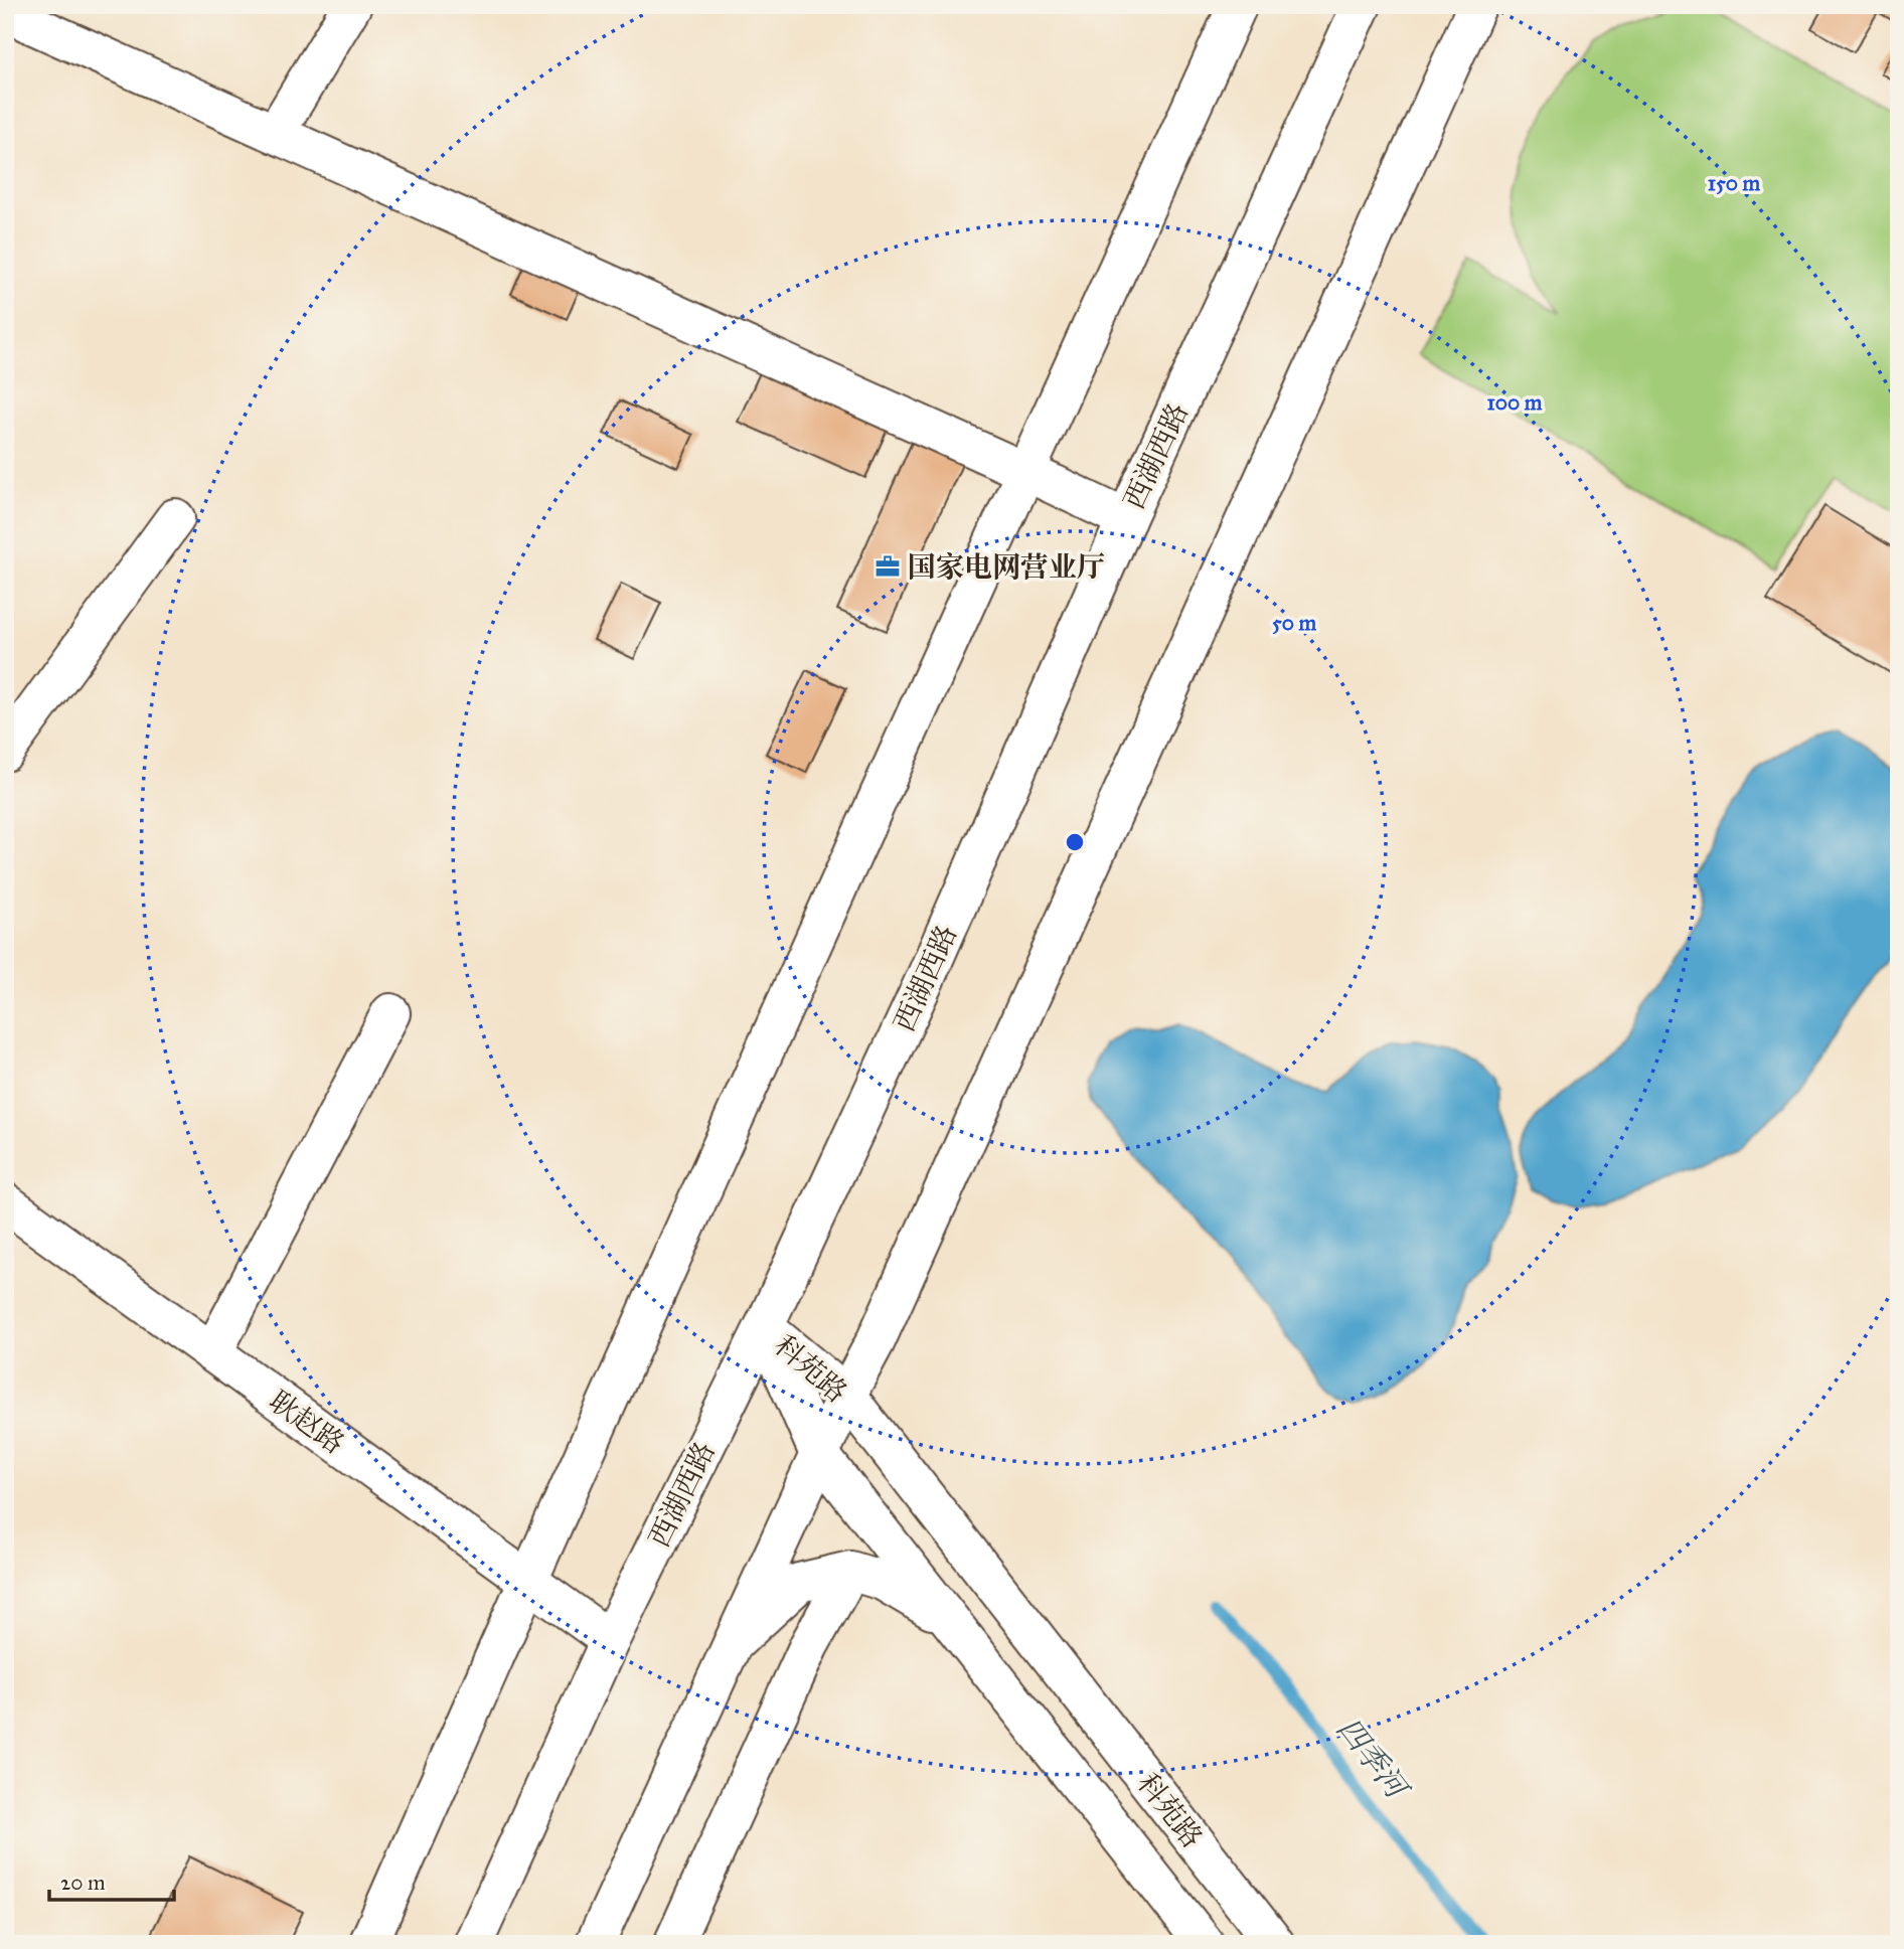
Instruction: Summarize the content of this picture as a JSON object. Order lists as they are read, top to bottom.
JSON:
{
  "streets": {
    "main road": ["西湖西路", "科苑路", "耿赵路"]
  },
  "crossings": [
    ["西湖西路", "科苑路"],
    ["西湖西路", "耿赵路"]
  ],
  "water": ["四季河"],
  "places": {
    "office": ["国家电网营业厅"]
  },
  "scale_bar": "20 m",
  "rings": ["150 m", "100 m", "50 m"]
}
